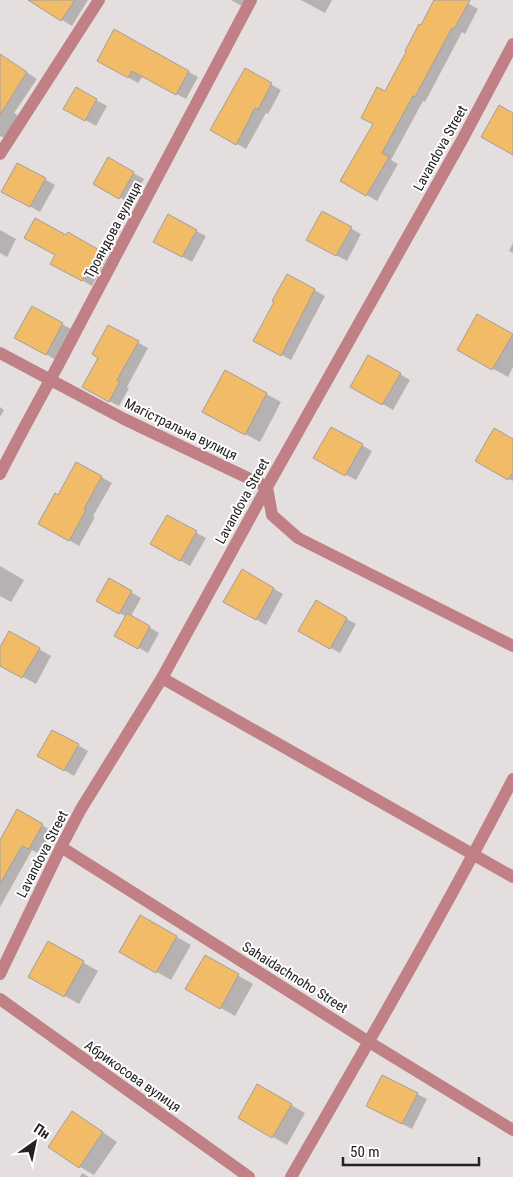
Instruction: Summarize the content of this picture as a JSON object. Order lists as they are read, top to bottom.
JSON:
{
  "streets": {
    "street": [
      "Lavandova Street",
      "Трояндова вулиця",
      "Магістральна вулиця",
      "Sahaidachnoho Street",
      "Абрикосова вулиця"
    ]
  },
  "crossings": [
    ["Lavandova Street", "Магістральна вулиця"],
    ["Lavandova Street", "Sahaidachnoho Street"],
    ["Трояндова вулиця", "Магістральна вулиця"]
  ],
  "scale_bar": "50 m",
  "north": "top right"
}
